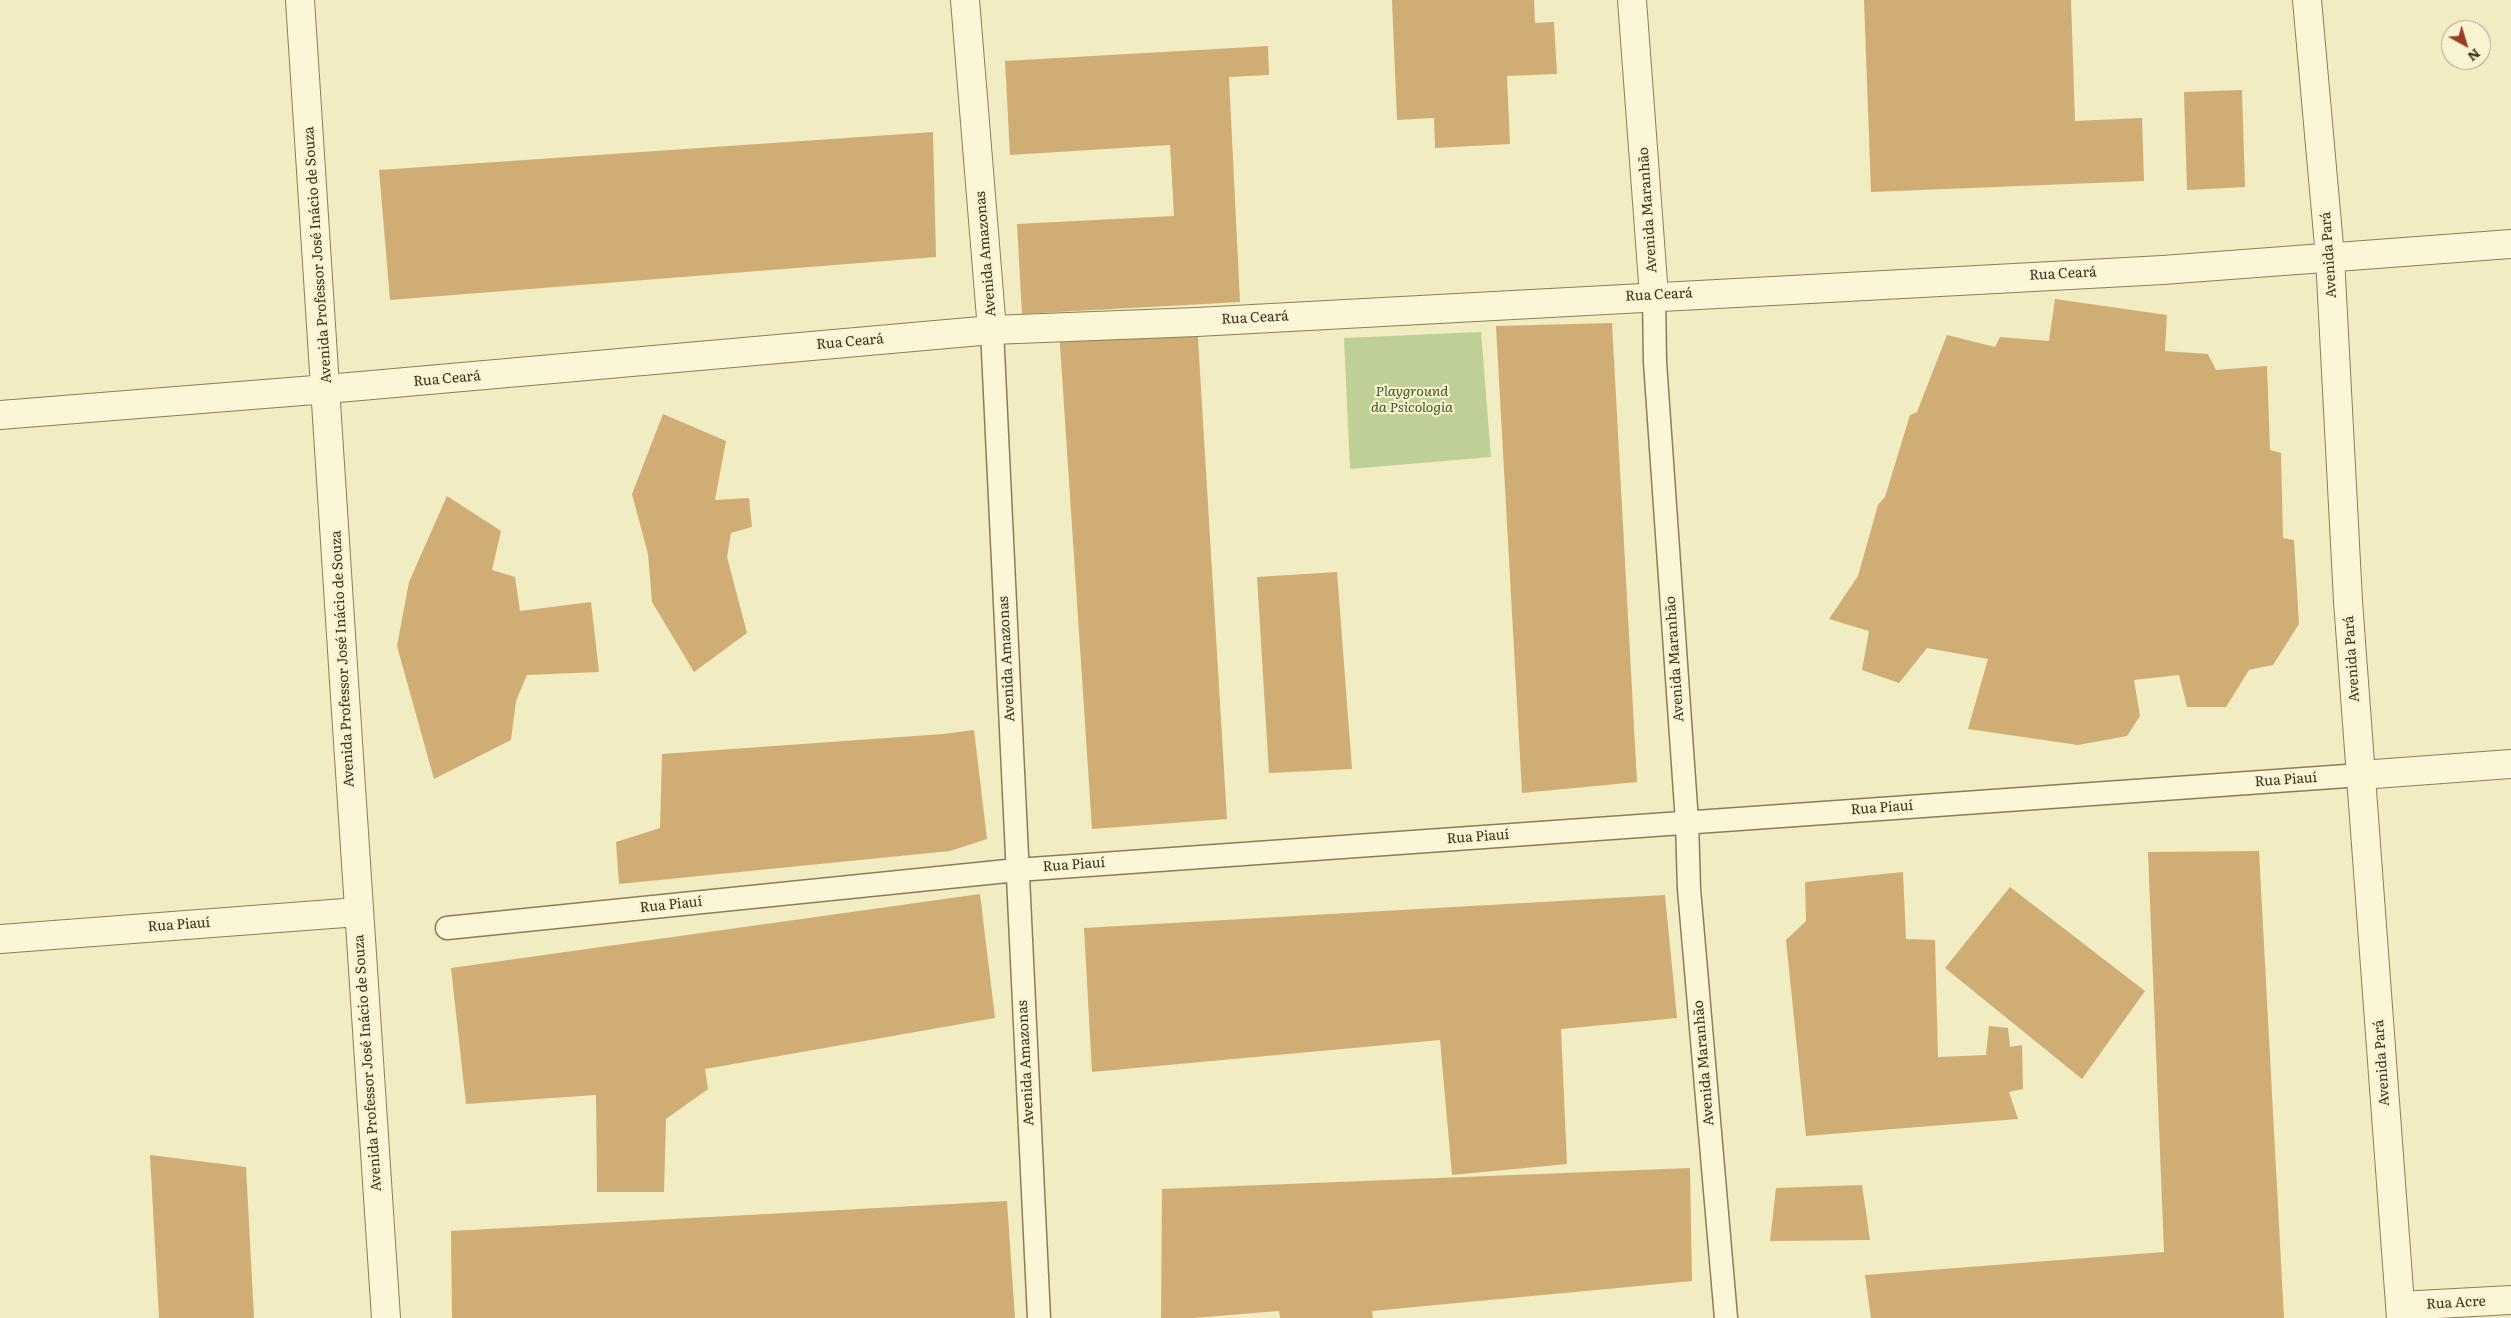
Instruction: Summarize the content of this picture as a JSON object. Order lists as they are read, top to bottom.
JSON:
{
  "streets": {
    "street": [
      "Avenida Maranhão",
      "Avenida Amazonas",
      "Avenida Professor José Inácio de Souza",
      "Avenida Pará",
      "Rua Ceará",
      "Rua Piauí",
      "Rua Acre"
    ]
  },
  "crossings": [
    ["Avenida Maranhão", "Rua Ceará"],
    ["Avenida Maranhão", "Rua Piauí"],
    ["Avenida Amazonas", "Rua Ceará"],
    ["Avenida Amazonas", "Rua Piauí"],
    ["Avenida Professor José Inácio de Souza", "Rua Ceará"],
    ["Avenida Professor José Inácio de Souza", "Rua Piauí"],
    ["Avenida Pará", "Rua Ceará"],
    ["Avenida Pará", "Rua Piauí"],
    ["Avenida Pará", "Rua Acre"]
  ],
  "parks": ["Playground da Psicologia"],
  "north": "bottom right"
}
